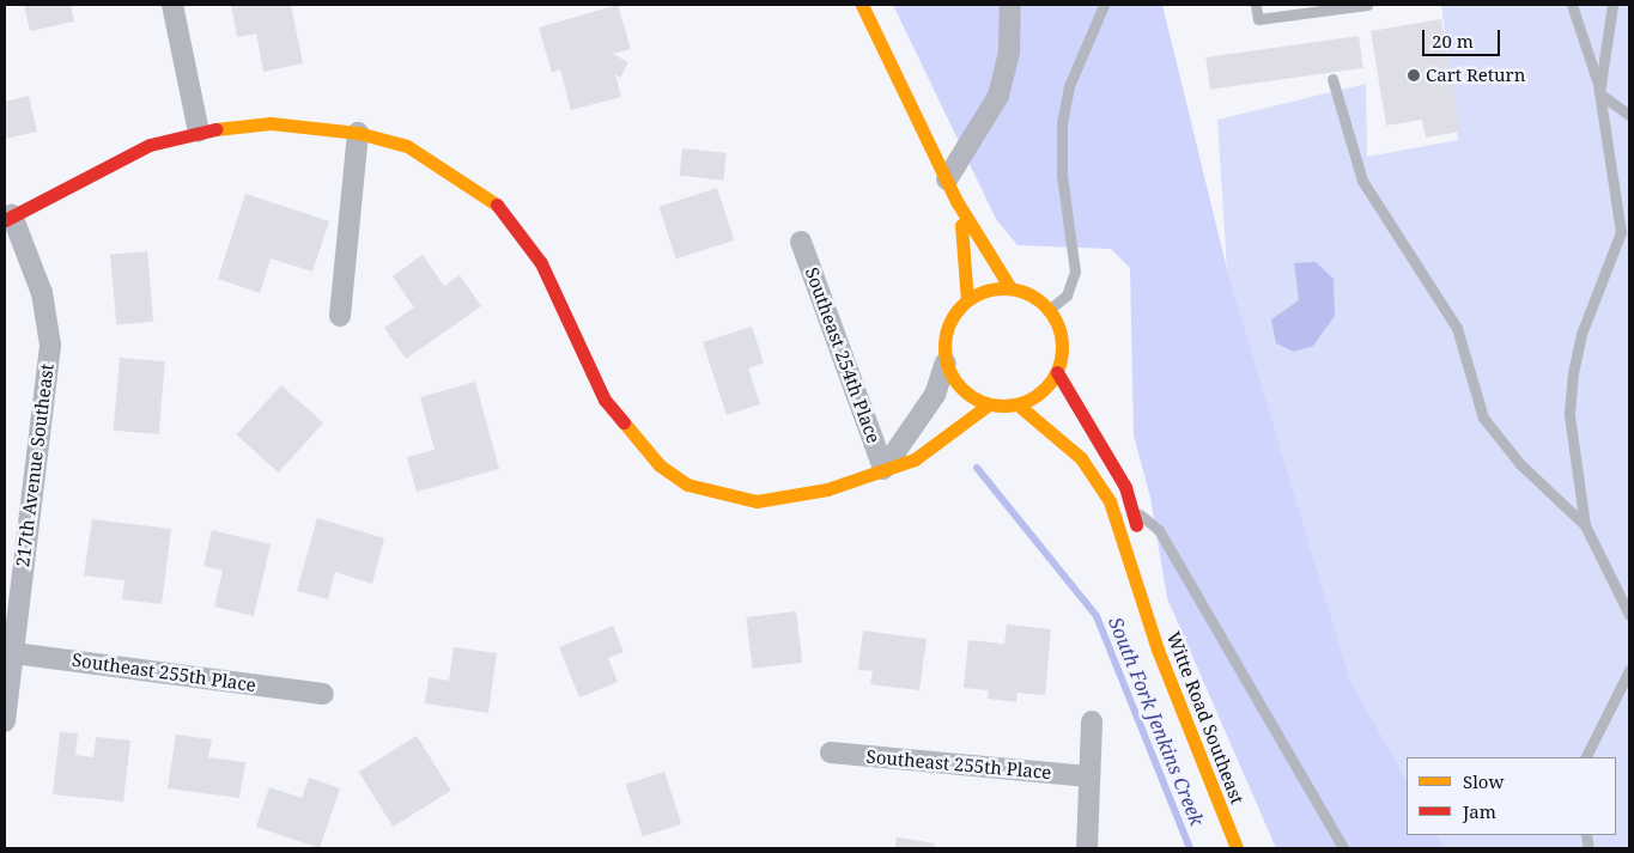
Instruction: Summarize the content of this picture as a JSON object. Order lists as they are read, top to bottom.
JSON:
{
  "streets": {
    "street": [
      "Southeast 254th Place",
      "217th Avenue Southeast",
      "Southeast 255th Place",
      "Witte Road Southeast"
    ]
  },
  "crossings": [
    ["Southeast 254th Place", "Witte Road Southeast"],
    ["217th Avenue Southeast", "Southeast 255th Place"]
  ],
  "water": ["South Fork Jenkins Creek"],
  "places": ["Cart Return"],
  "legend": ["Slow", "Jam"],
  "scale_bar": "20 m"
}
